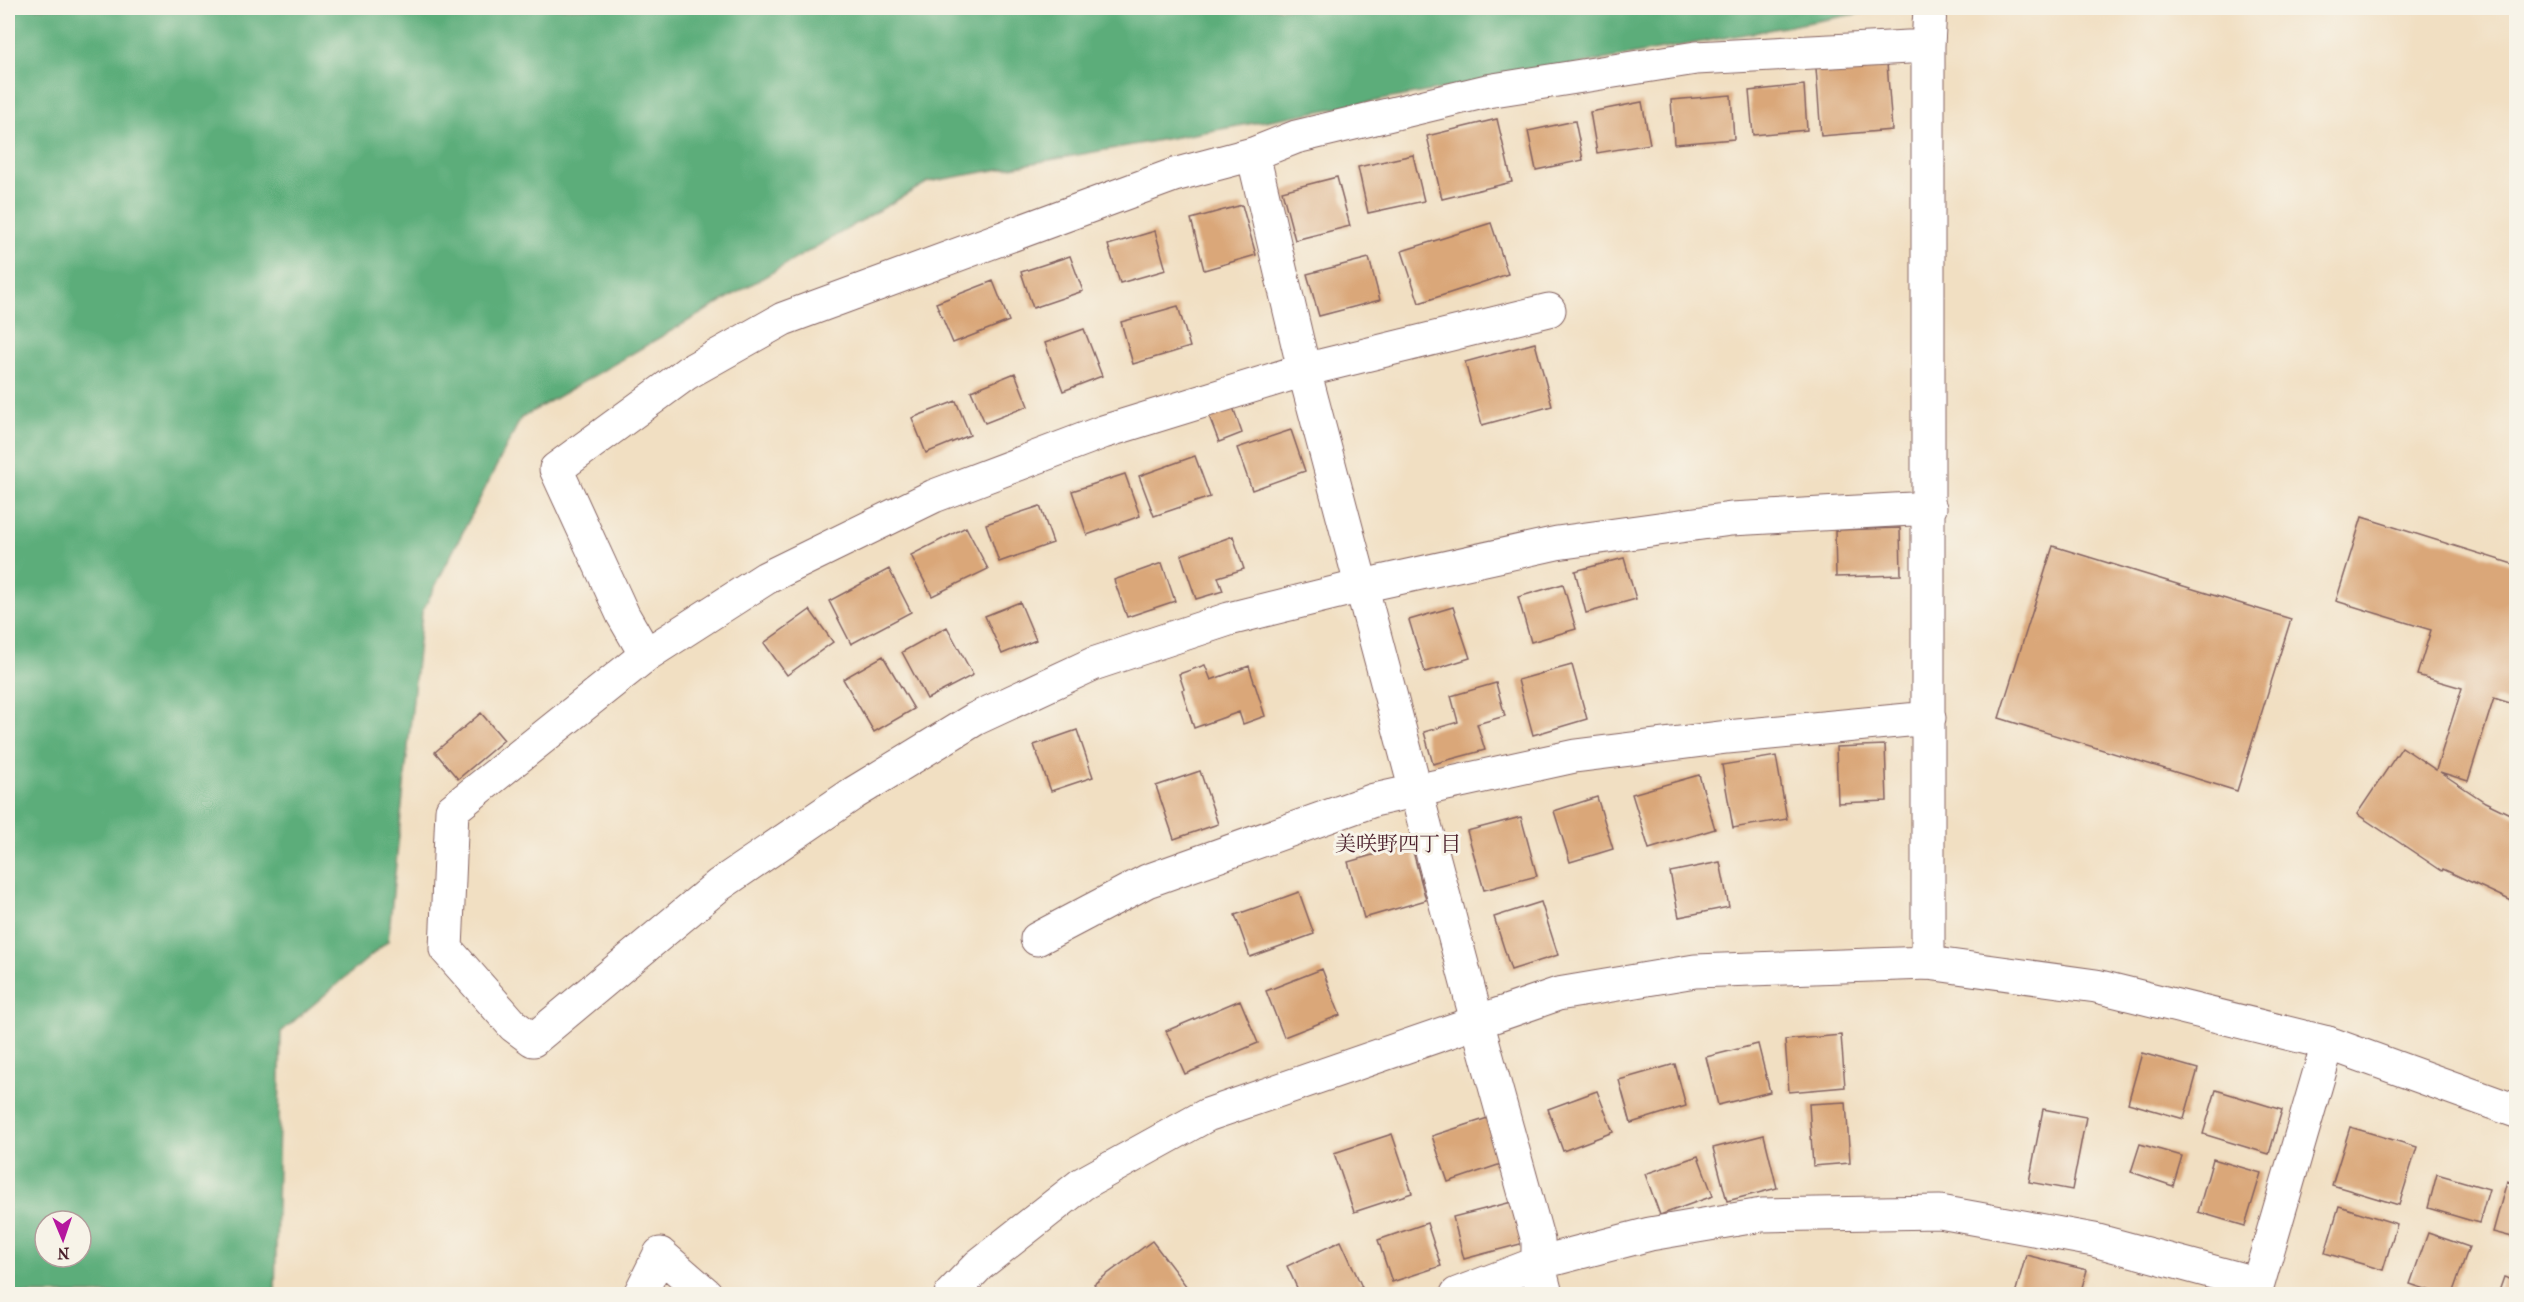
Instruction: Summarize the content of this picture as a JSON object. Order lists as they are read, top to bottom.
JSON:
{
  "districts": ["美咲野四丁目"],
  "north": "bottom"
}
